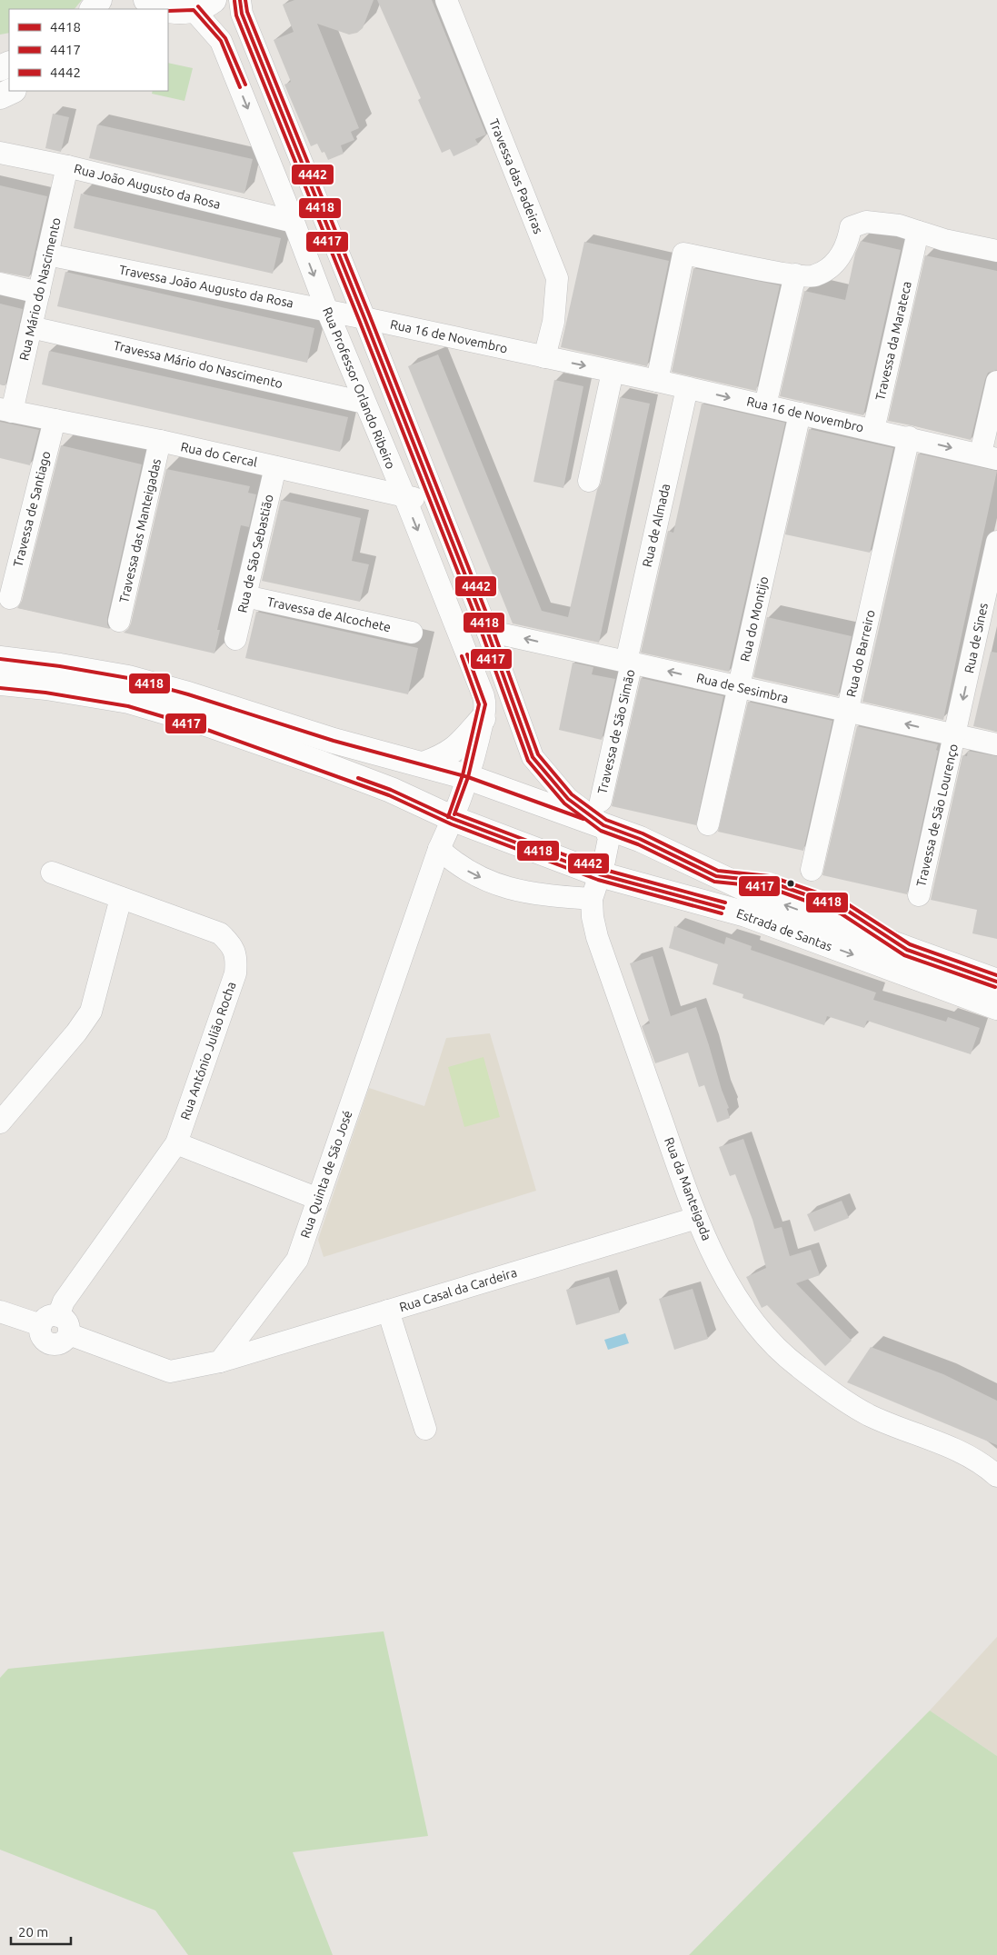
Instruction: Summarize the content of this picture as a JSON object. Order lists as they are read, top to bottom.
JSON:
{
  "streets": {
    "main road": ["Estrada de Santas"],
    "street": [
      "Travessa das Padeiras",
      "Rua João Augusto da Rosa",
      "Travessa João Augusto da Rosa",
      "Rua Mário do Nascimento",
      "Rua 16 de Novembro",
      "Travessa da Marateca",
      "Travessa Mário do Nascimento",
      "Rua Professor Orlando Ribeiro",
      "Rua do Cercal",
      "Travessa de Santiago",
      "Rua de Almada",
      "Travessa das Manteigadas",
      "Rua de São Sebastião",
      "Travessa de Alcochete",
      "Rua do Montijo",
      "Rua de Sines",
      "Rua do Barreiro",
      "Rua de Sesimbra",
      "Travessa de São Simão",
      "Travessa de São Lourenço",
      "Rua António Julião Rocha",
      "Rua Quinta de São José",
      "Rua da Manteigada",
      "Rua Casal da Cardeira"
    ]
  },
  "crossings": [
    ["Travessa das Padeiras", "Rua 16 de Novembro"],
    ["Rua João Augusto da Rosa", "Rua Mário do Nascimento"],
    ["Rua João Augusto da Rosa", "Rua Professor Orlando Ribeiro"],
    ["Travessa João Augusto da Rosa", "Rua Mário do Nascimento"],
    ["Travessa João Augusto da Rosa", "Rua 16 de Novembro"],
    ["Travessa João Augusto da Rosa", "Rua Professor Orlando Ribeiro"],
    ["Rua Mário do Nascimento", "Travessa Mário do Nascimento"],
    ["Rua Mário do Nascimento", "Rua do Cercal"],
    ["Rua 16 de Novembro", "Travessa da Marateca"],
    ["Rua 16 de Novembro", "Rua de Almada"],
    ["Rua 16 de Novembro", "Rua do Montijo"],
    ["Rua 16 de Novembro", "Rua do Barreiro"],
    ["Travessa Mário do Nascimento", "Rua Professor Orlando Ribeiro"],
    ["Rua Professor Orlando Ribeiro", "Rua do Cercal"],
    ["Rua Professor Orlando Ribeiro", "Estrada de Santas"],
    ["Rua Professor Orlando Ribeiro", "Rua Quinta de São José"],
    ["Rua do Cercal", "Travessa de Santiago"],
    ["Rua do Cercal", "Travessa das Manteigadas"],
    ["Rua do Cercal", "Rua de São Sebastião"],
    ["Rua de Almada", "Rua de Sesimbra"],
    ["Rua de Almada", "Travessa de São Simão"],
    ["Rua de São Sebastião", "Travessa de Alcochete"],
    ["Rua do Montijo", "Rua de Sesimbra"],
    ["Rua de Sines", "Rua de Sesimbra"],
    ["Rua de Sines", "Travessa de São Lourenço"],
    ["Rua do Barreiro", "Rua de Sesimbra"],
    ["Rua de Sesimbra", "Travessa de São Simão"],
    ["Rua de Sesimbra", "Travessa de São Lourenço"],
    ["Estrada de Santas", "Rua Quinta de São José"],
    ["Estrada de Santas", "Rua da Manteigada"],
    ["Rua Quinta de São José", "Rua Casal da Cardeira"],
    ["Rua da Manteigada", "Rua Casal da Cardeira"]
  ],
  "one_way": ["Rua 16 de Novembro", "Rua de Sines", "Rua de Sesimbra"],
  "lines": ["transit line 4418", "transit line 4442", "transit line 4417"],
  "legend": ["4418", "4417", "4442"],
  "scale_bar": "20 m"
}
